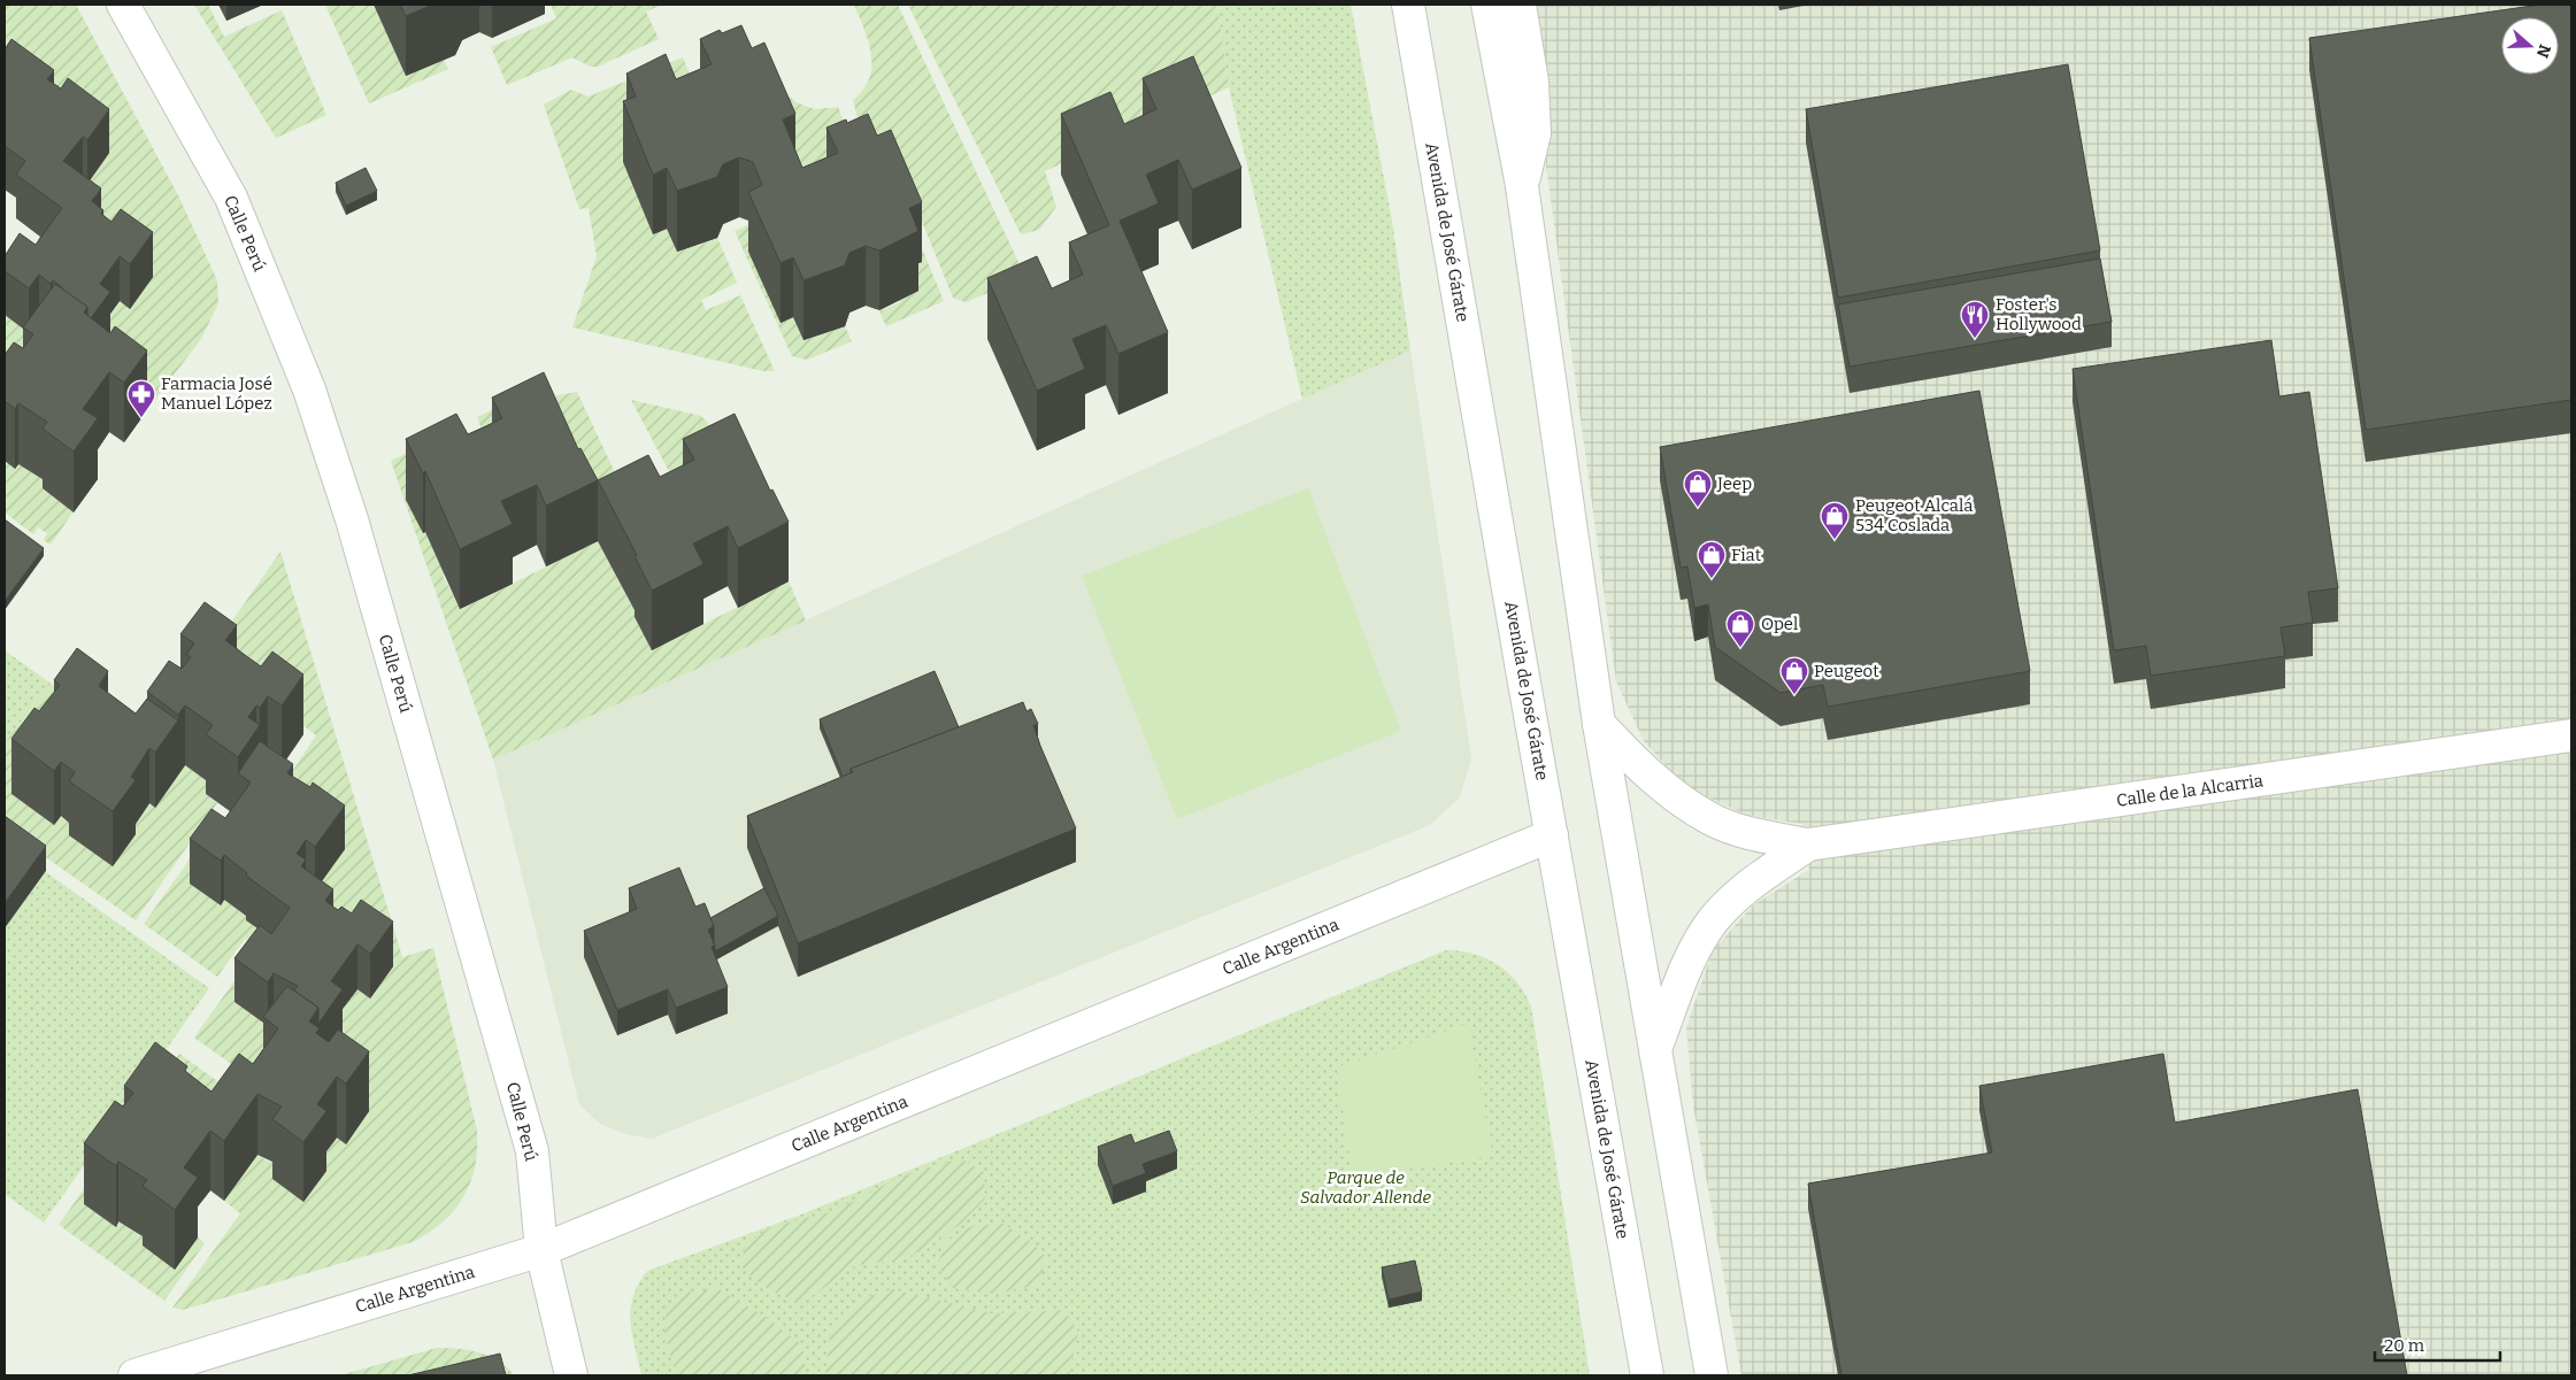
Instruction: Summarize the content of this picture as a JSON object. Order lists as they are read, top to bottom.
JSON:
{
  "streets": {
    "street": [
      "Avenida de José Gárate",
      "Calle Perú",
      "Calle de la Alcarria",
      "Calle Argentina"
    ]
  },
  "crossings": [
    ["Avenida de José Gárate", "Calle Argentina"],
    ["Calle Perú", "Calle Argentina"]
  ],
  "parks": ["Parque de Salvador Allende"],
  "places": {
    "restaurant": ["Foster's Hollywood"],
    "pharmacy": ["Farmacia José Manuel López"],
    "shop": [
      "Jeep",
      "Peugeot Alcalá 534 Coslada",
      "Fiat",
      "Opel",
      "Peugeot"
    ]
  },
  "scale_bar": "20 m",
  "north": "right"
}
